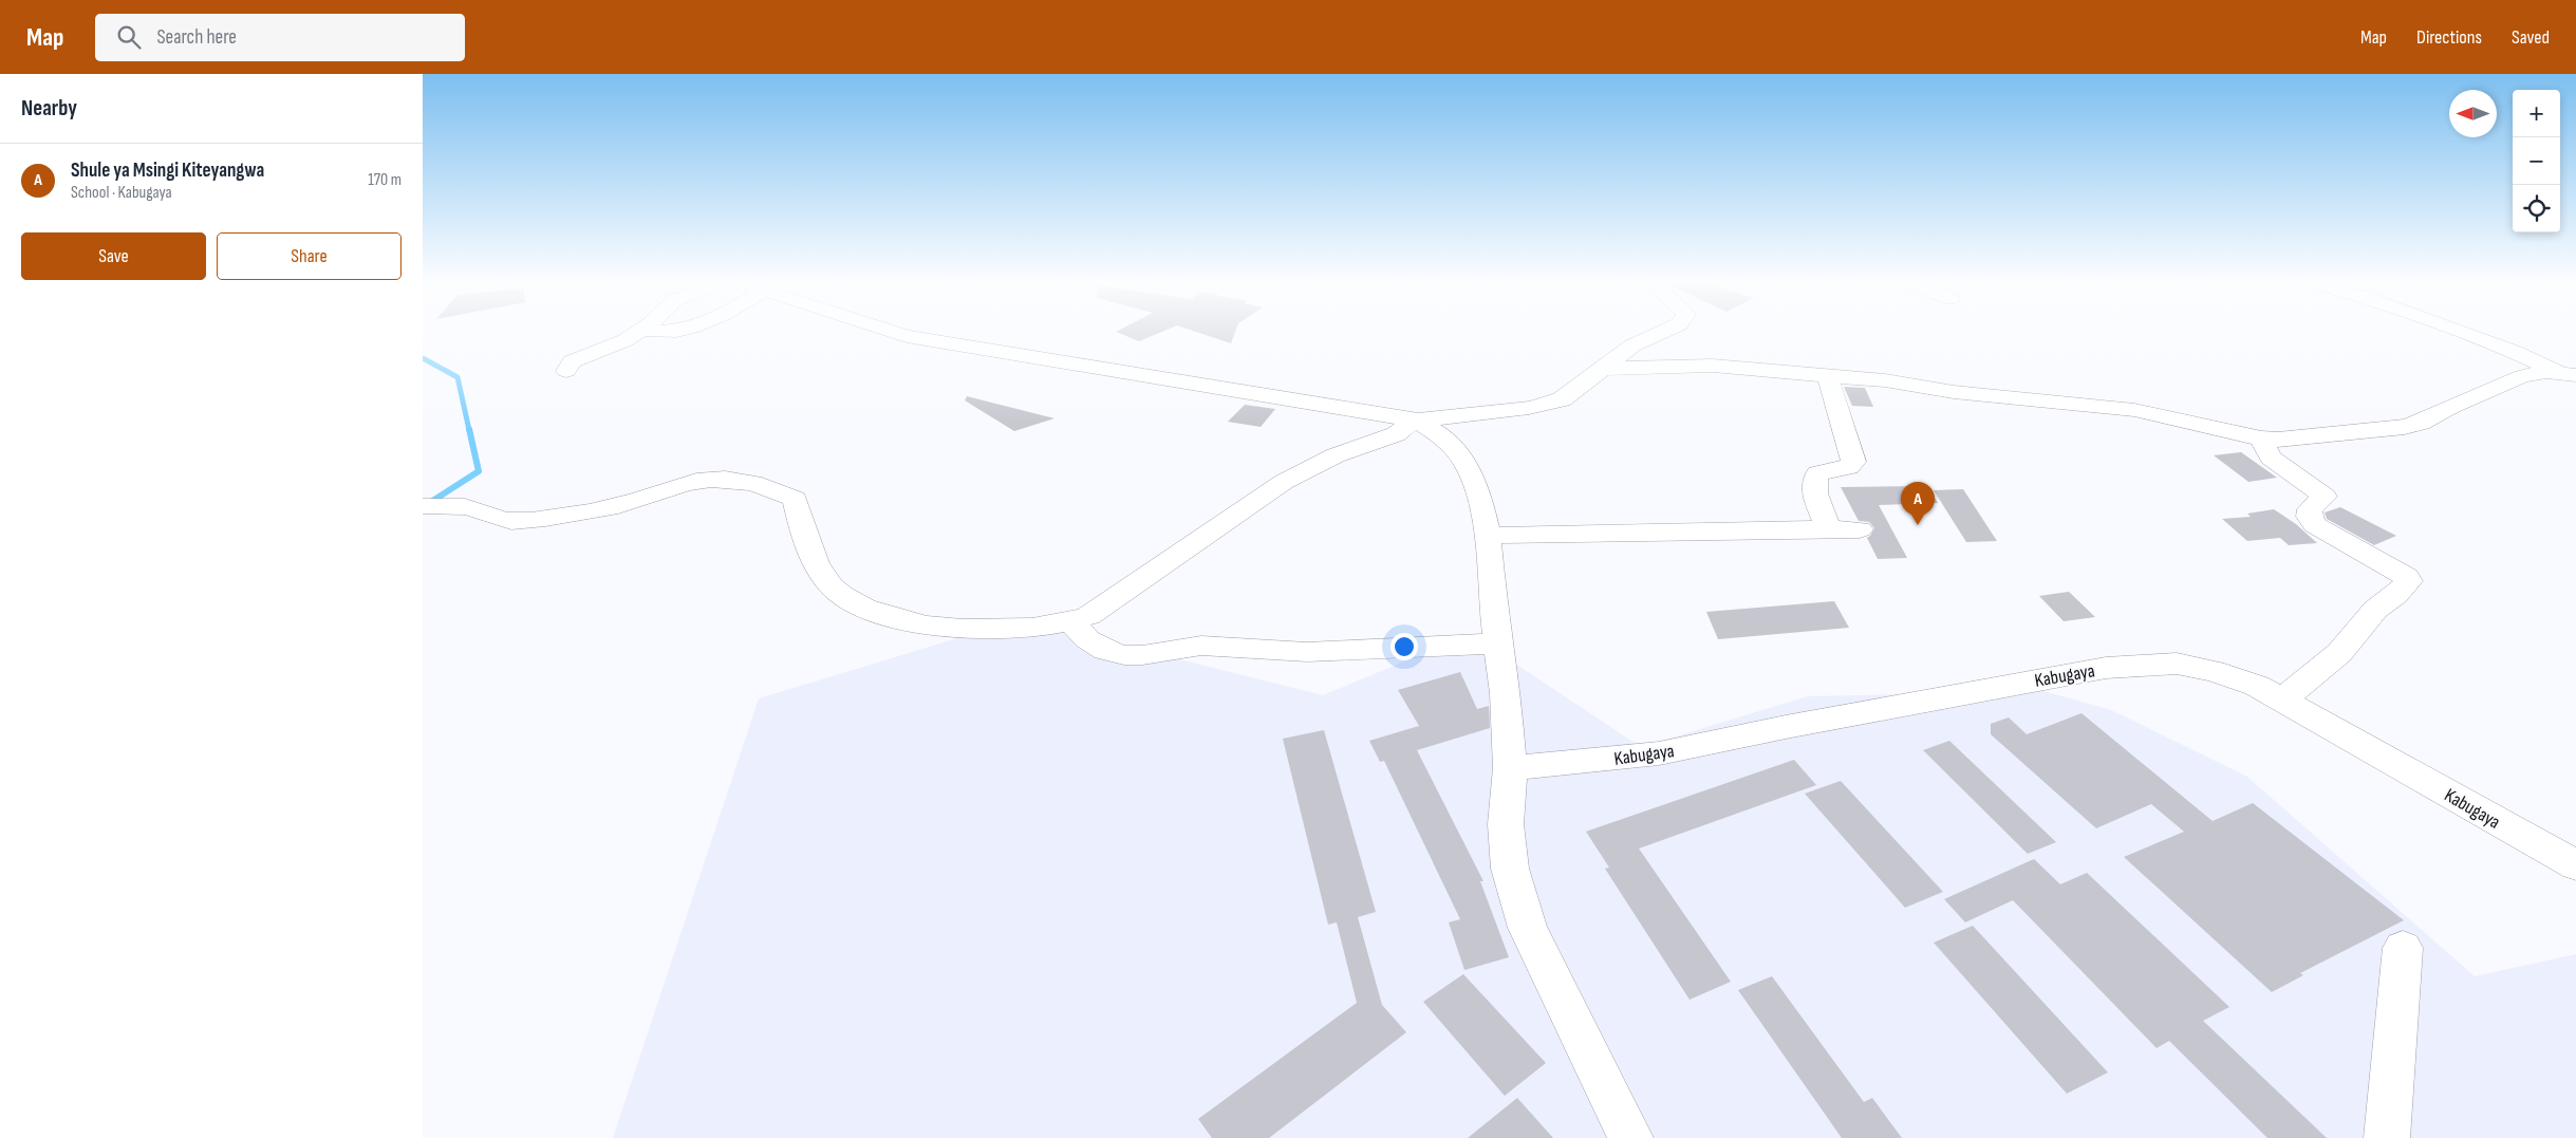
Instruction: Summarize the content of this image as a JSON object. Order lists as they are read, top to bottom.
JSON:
{
  "streets": {
    "street": ["Kabugaya"]
  },
  "north": "left",
  "page": {
    "header": "Map",
    "search": "Search here",
    "nav": ["Map", "Directions", "Saved"],
    "heading": "Nearby",
    "map_buttons": ["+", "−"],
    "list": [
      {
        "mark": "A",
        "name": "Shule ya Msingi Kiteyangwa",
        "note": "School · Kabugaya",
        "value": "170 m"
      }
    ],
    "buttons": ["Save", "Share"],
    "pins": "A"
  }
}
